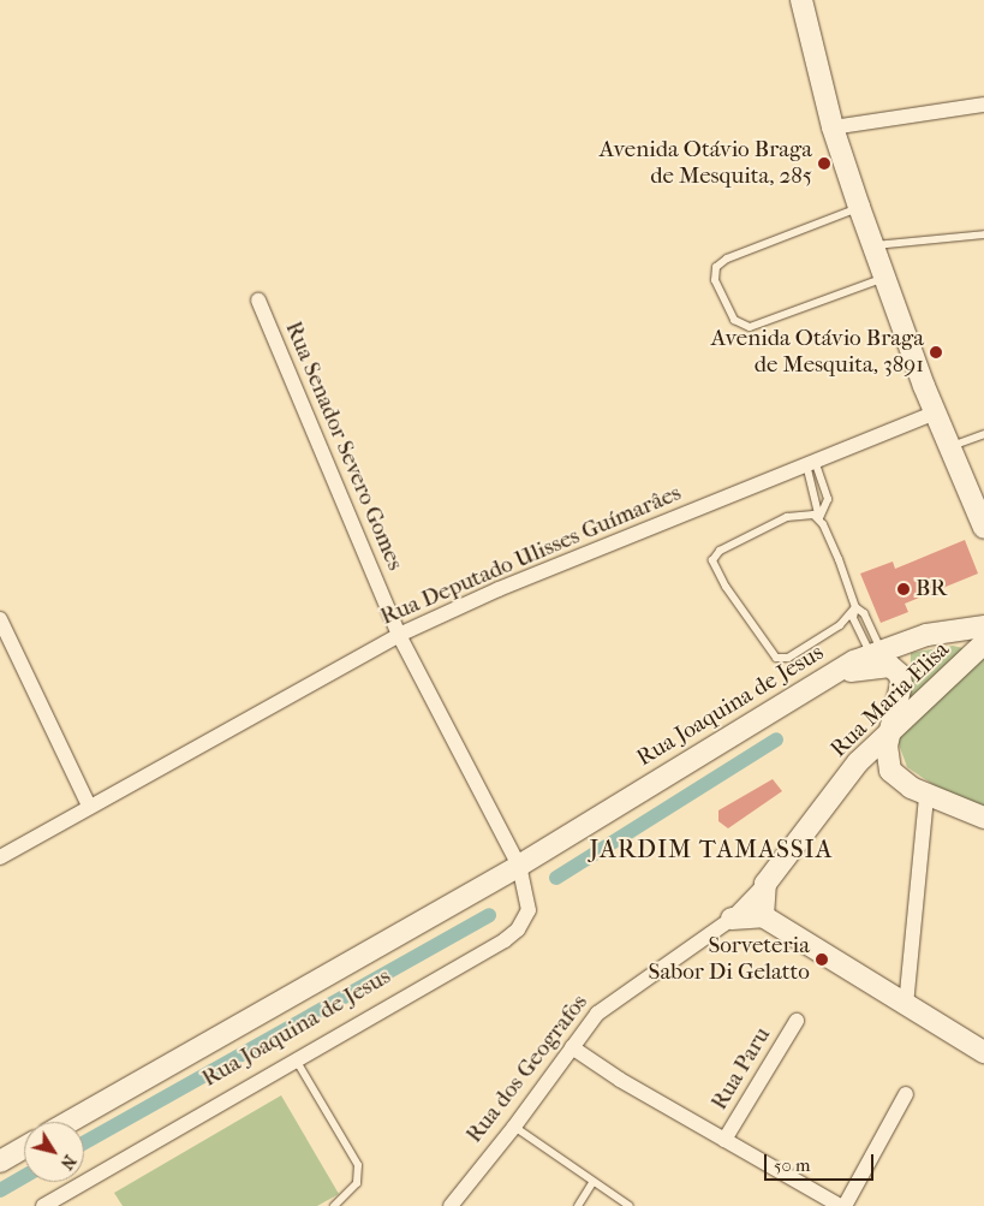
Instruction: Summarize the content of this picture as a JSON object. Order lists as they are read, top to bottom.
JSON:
{
  "streets": {
    "main road": ["Rua Maria Elisa", "Rua Joaquina de Jesus"],
    "street": [
      "Rua Senador Severo Gomes",
      "Rua Deputado Ulisses Guímarâes",
      "Rua dos Geografos",
      "Rua Paru"
    ]
  },
  "crossings": [
    ["Rua Senador Severo Gomes", "Rua Deputado Ulisses Guímarâes"],
    ["Rua Senador Severo Gomes", "Rua Joaquina de Jesus"],
    ["Rua Maria Elisa", "Rua dos Geografos"]
  ],
  "districts": ["JARDIM TAMASSIA"],
  "places": [
    "Avenida Otávio Braga de Mesquita, 285",
    "Avenida Otávio Braga de Mesquita, 3891",
    "BR",
    "Sorveteria Sabor Di Gelatto"
  ],
  "scale_bar": "50 m",
  "north": "bottom right"
}
